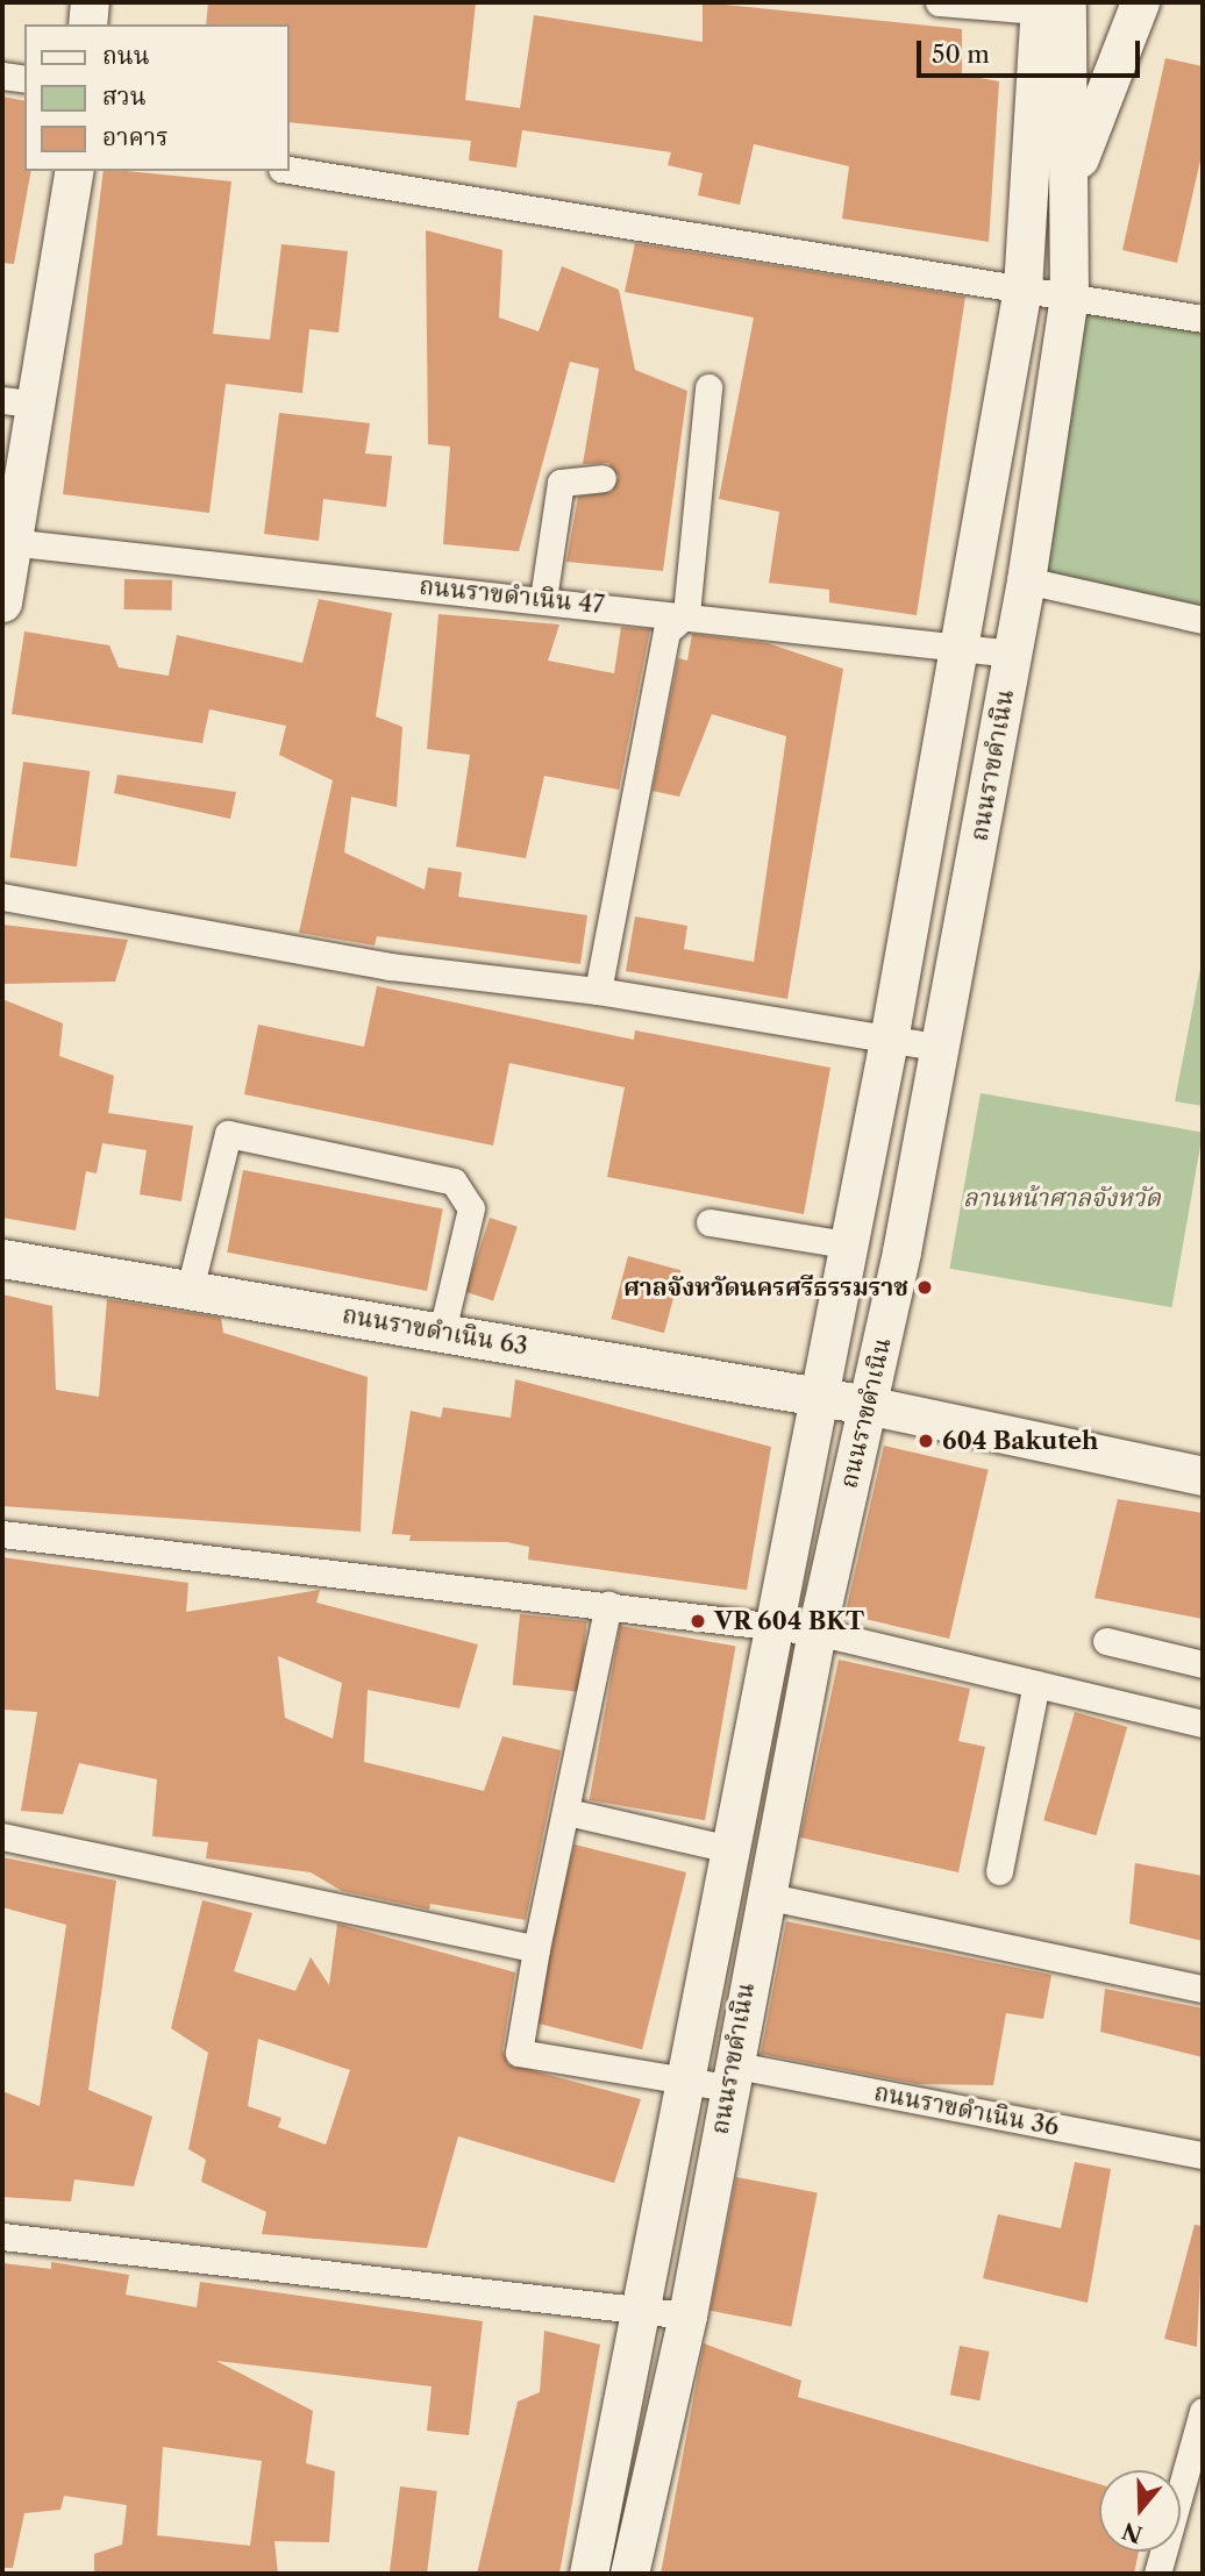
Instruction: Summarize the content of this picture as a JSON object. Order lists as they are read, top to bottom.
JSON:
{
  "streets": {
    "main road": ["ถนนราขดำเนิน", "ถนนราขดำเนิน 63"],
    "street": ["ถนนราขดำเนิน 47", "ถนนราขดำเนิน 36"]
  },
  "crossings": [
    ["ถนนราขดำเนิน 47", "ถนนราขดำเนิน"],
    ["ถนนราขดำเนิน", "ถนนราขดำเนิน 63"],
    ["ถนนราขดำเนิน", "ถนนราขดำเนิน 36"]
  ],
  "parks": ["ลานหน้าศาลจังหวัด"],
  "places": ["ศาลจังหวัดนครศรีธรรมราช", "604 Bakuteh", "VR 604 BKT"],
  "legend": ["ถนน", "สวน", "อาคาร"],
  "scale_bar": "50 m",
  "north": "bottom"
}
